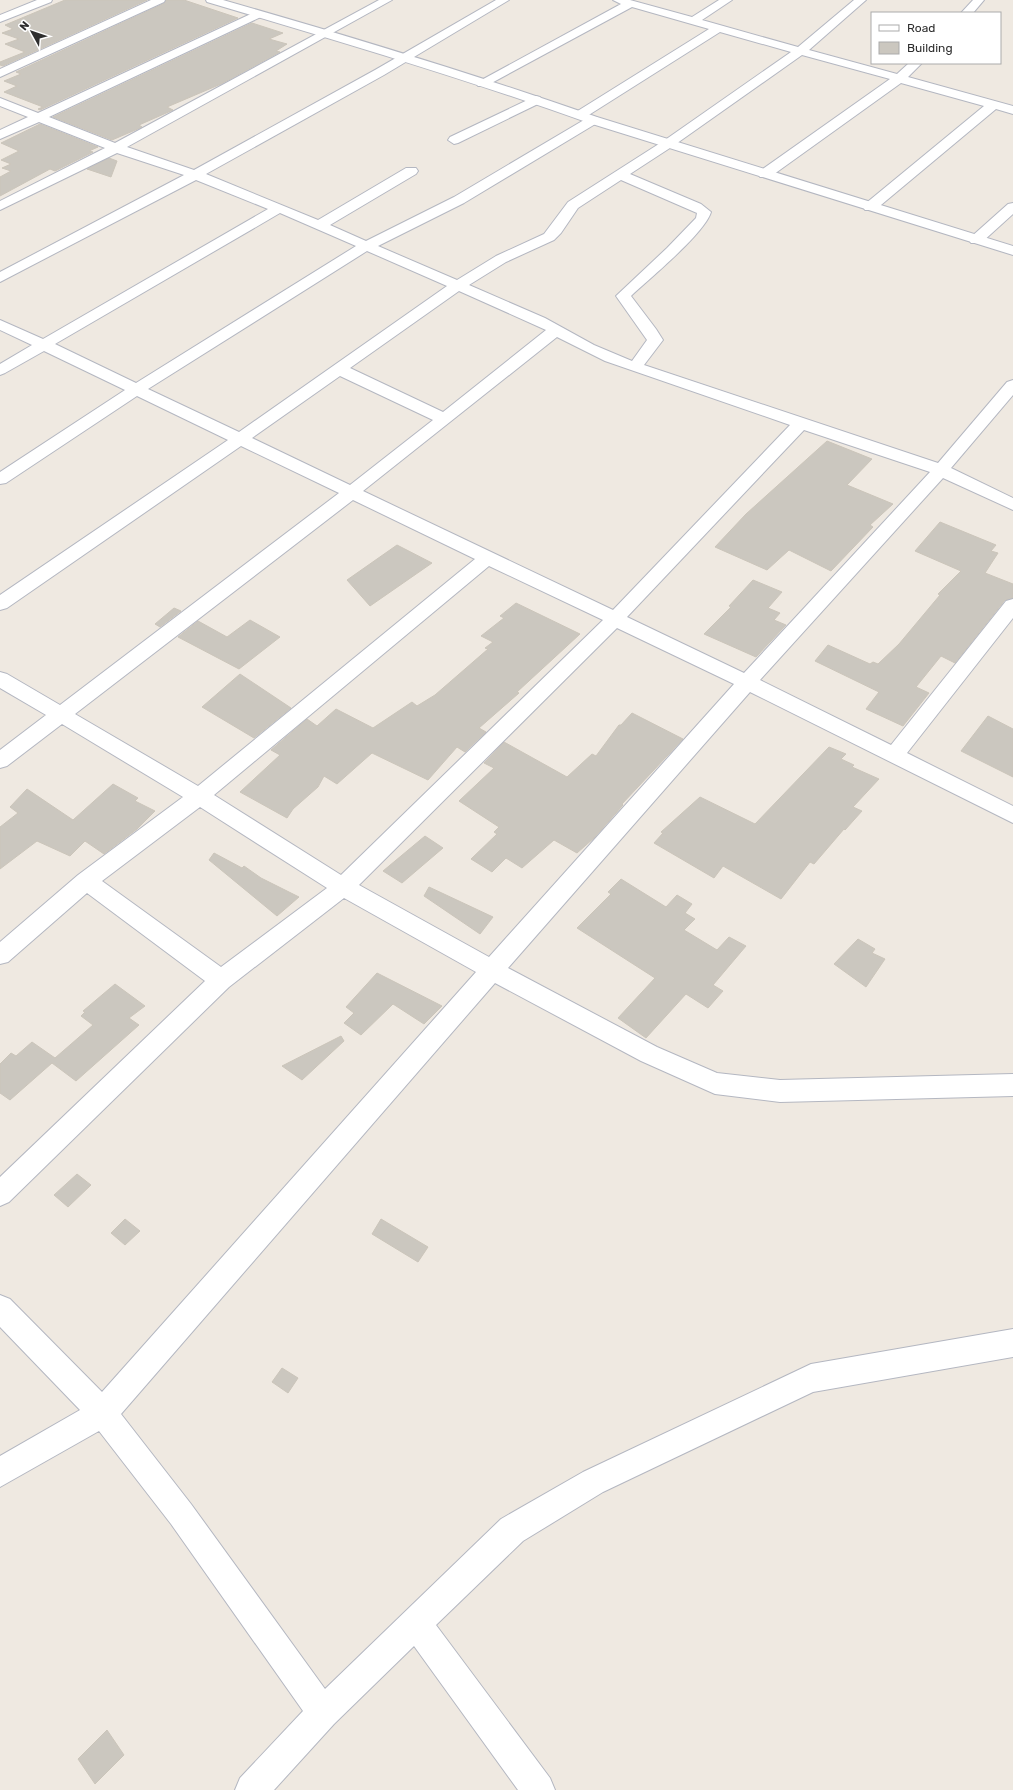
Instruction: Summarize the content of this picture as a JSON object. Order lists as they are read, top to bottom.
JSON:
{
  "legend": ["Road", "Building"],
  "north": "top left"
}
